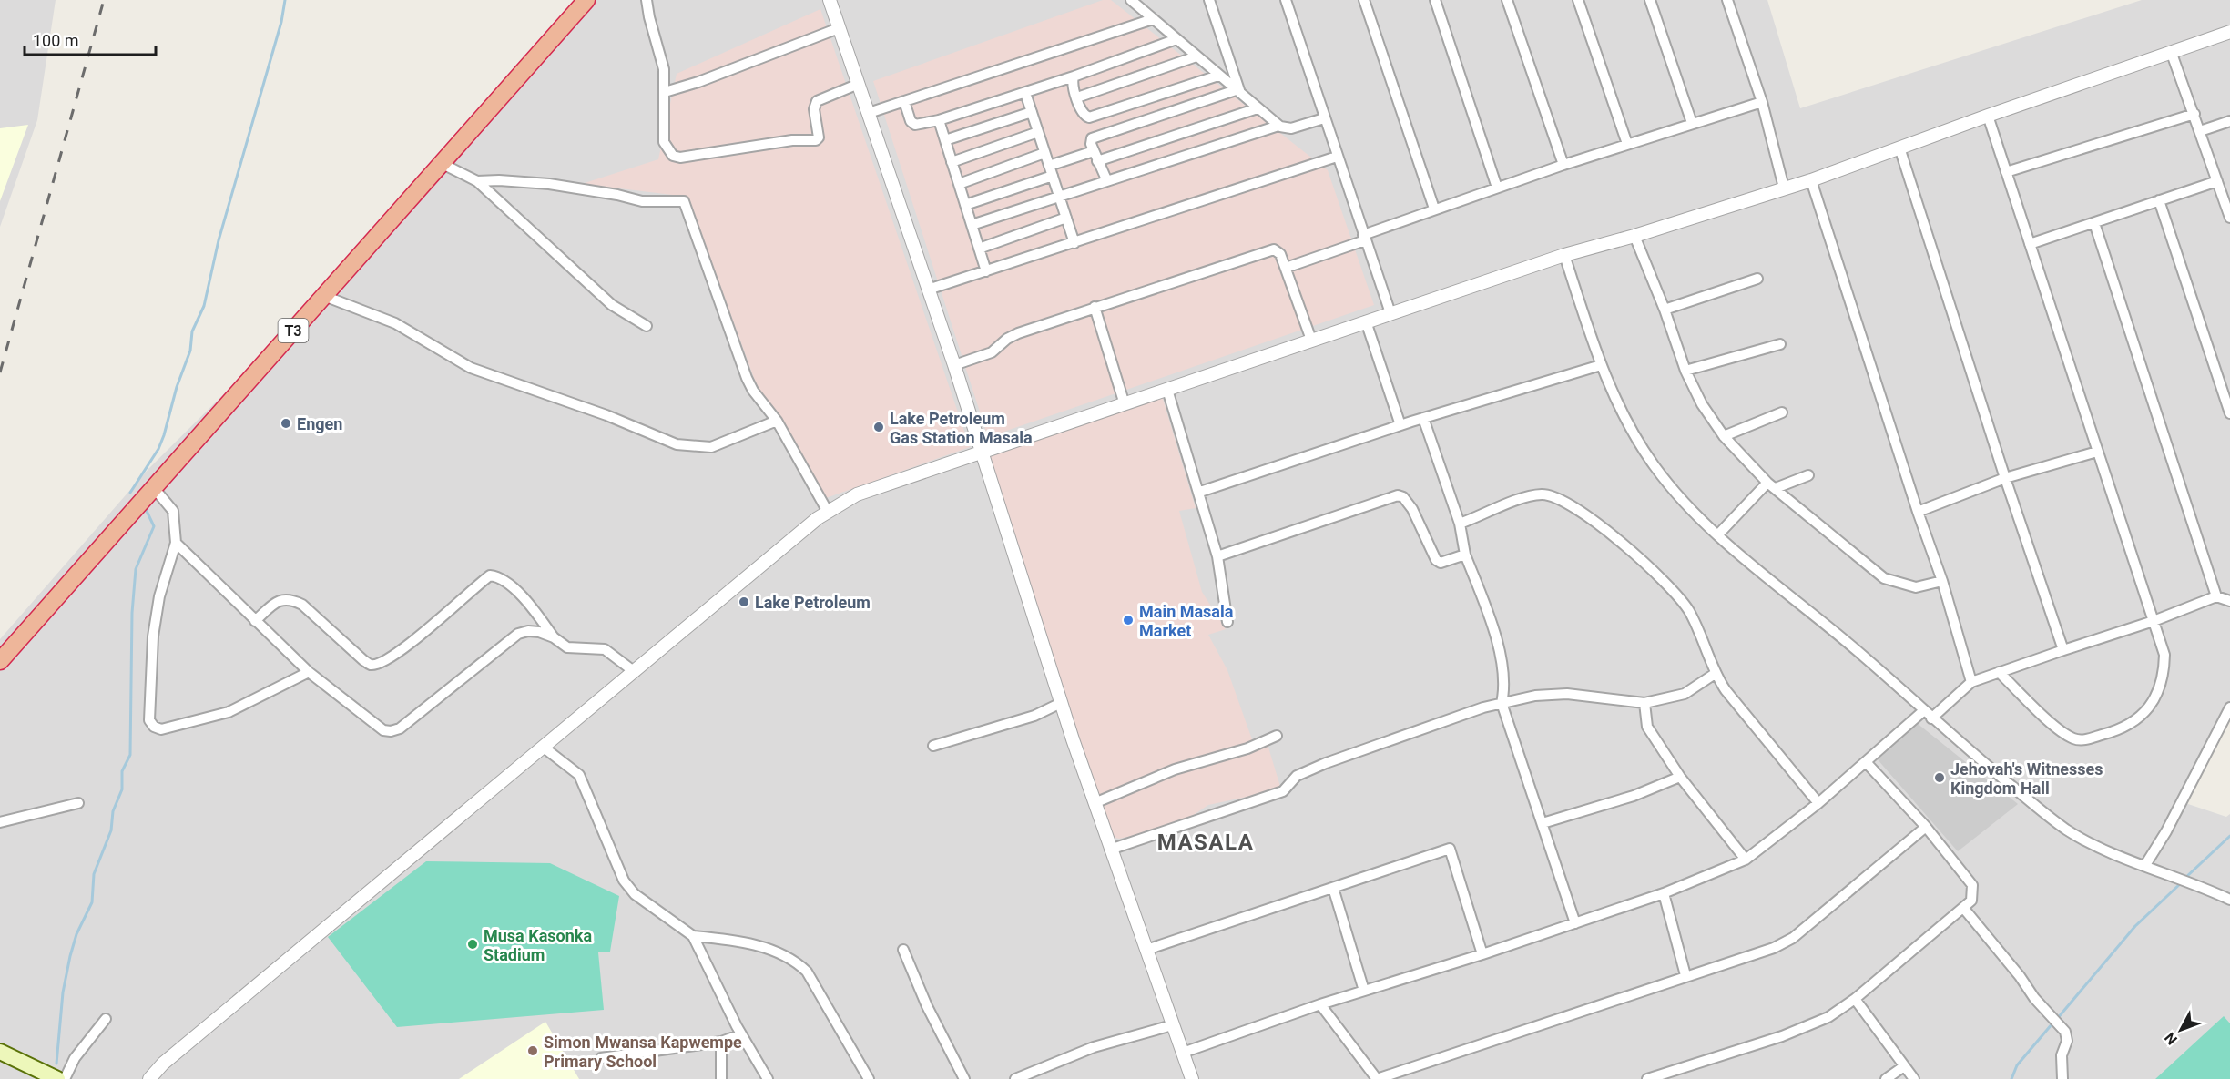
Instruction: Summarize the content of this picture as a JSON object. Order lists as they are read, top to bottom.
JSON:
{
  "streets": {
    "highway": ["T3"]
  },
  "districts": ["MASALA"],
  "places": [
    "Engen",
    "Lake Petroleum Gas Station Masala",
    "Lake Petroleum",
    "Main Masala Market",
    "Jehovah's Witnesses Kingdom Hall",
    "Musa Kasonka Stadium",
    "Simon Mwansa Kapwempe Primary School"
  ],
  "scale_bar": "100 m",
  "north": "bottom left"
}
